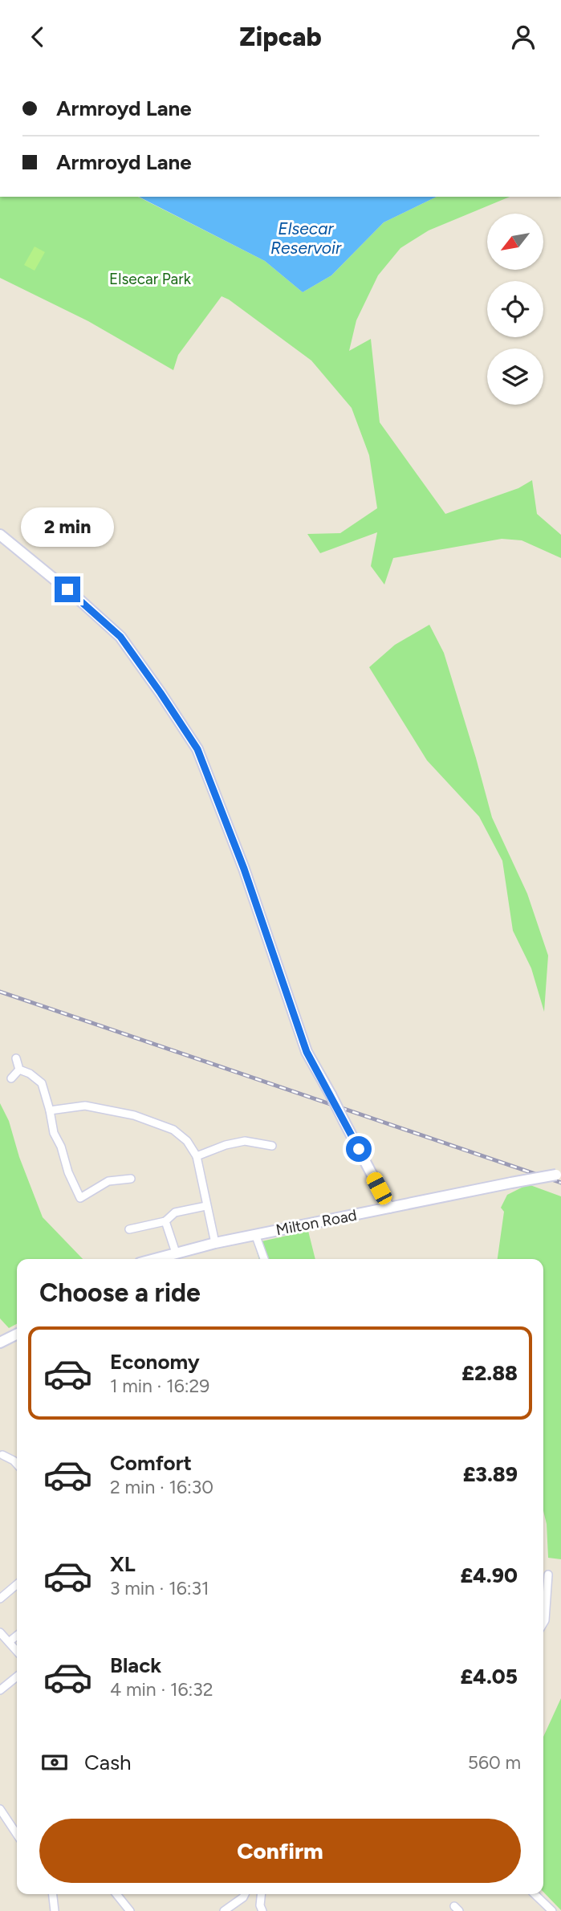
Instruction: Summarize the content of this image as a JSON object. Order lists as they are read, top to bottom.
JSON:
{
  "streets": {
    "street": ["Milton Road"]
  },
  "water": ["Elsecar Reservoir"],
  "parks": ["Elsecar Park"],
  "north": "bottom left",
  "page": {
    "header": "Zipcab",
    "banner": ["Armroyd Lane", "Armroyd Lane"],
    "bubble": "2 min",
    "heading": "Choose a ride",
    "list": [
      {
        "name": "Economy",
        "note": "1 min · 16:29",
        "value": "£2.88"
      },
      {
        "name": "Comfort",
        "note": "2 min · 16:30",
        "value": "£3.89"
      },
      {
        "name": "XL",
        "note": "3 min · 16:31",
        "value": "£4.90"
      },
      {
        "name": "Black",
        "note": "4 min · 16:32",
        "value": "£4.05"
      }
    ],
    "pay": ["Cash", "560 m"],
    "buttons": "Confirm"
  }
}
